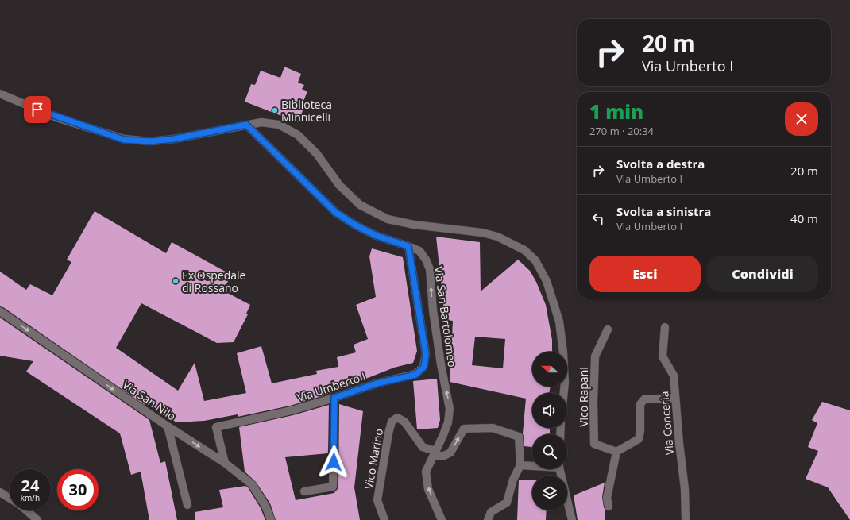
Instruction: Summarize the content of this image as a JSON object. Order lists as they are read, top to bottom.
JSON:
{
  "streets": {
    "street": [
      "Via San Bartolomeo",
      "Via Umberto I",
      "Vico Rapani",
      "Via San Nilo",
      "Via Conceria",
      "Vico Marino"
    ]
  },
  "crossings": [
    ["Via San Bartolomeo", "Via Umberto I"],
    ["Via San Bartolomeo", "Vico Marino"],
    ["Via Umberto I", "Via San Nilo"]
  ],
  "one_way": ["Via San Bartolomeo", "Via San Nilo"],
  "places": ["Biblioteca Minnicelli", "Ex Ospedale di Rossano"],
  "north": "left",
  "page": {
    "turn": ["20 m", "Via Umberto I"],
    "heading": ["1 min", "270 m · 20:34"],
    "list": [
      {
        "name": "Svolta a destra",
        "note": "Via Umberto I",
        "value": "20 m"
      },
      {
        "name": "Svolta a sinistra",
        "note": "Via Umberto I",
        "value": "40 m"
      }
    ],
    "buttons": ["Esci", "Condividi"],
    "speed": "24 km/h",
    "limit": "30"
  }
}
